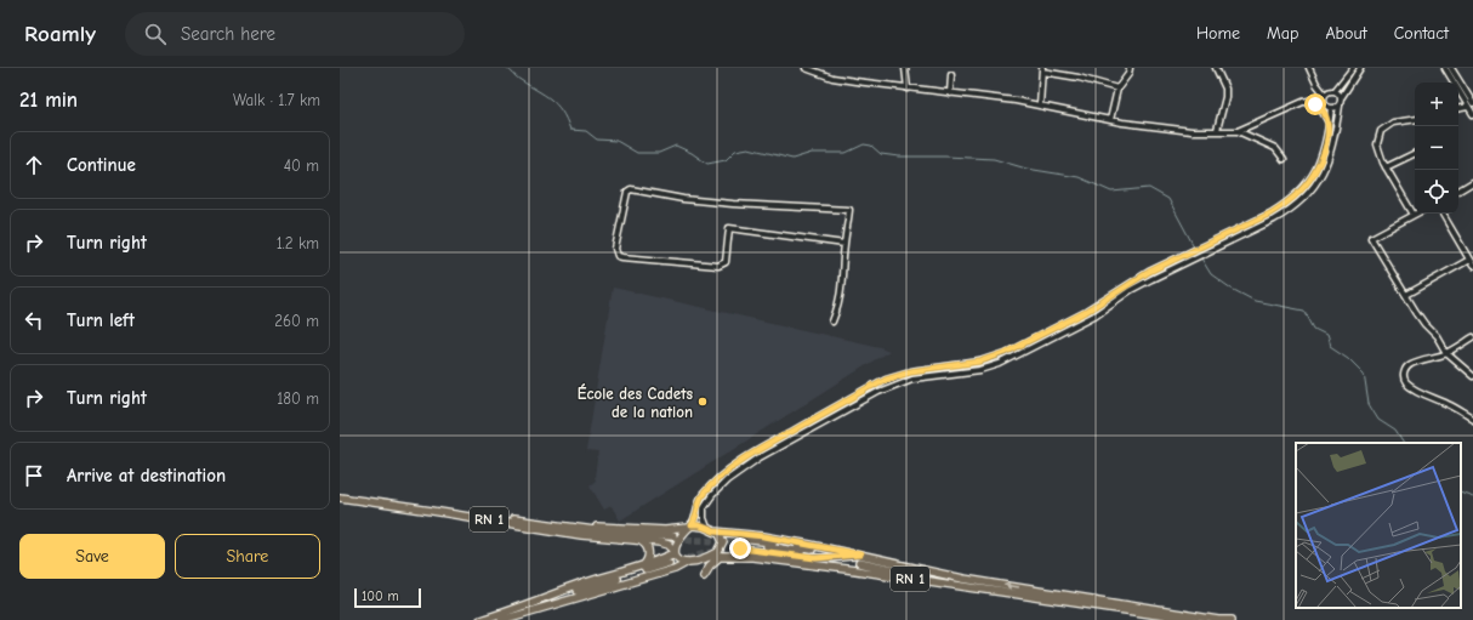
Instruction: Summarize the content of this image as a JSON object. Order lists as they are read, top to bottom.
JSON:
{
  "streets": {
    "main road": ["RN 1"]
  },
  "places": ["École des Cadets de la nation"],
  "scale_bar": "100 m",
  "page": {
    "header": "Roamly",
    "search": "Search here",
    "nav": [
      "Home",
      "Map",
      "About",
      "Contact"
    ],
    "heading": ["21 min", "Walk · 1.7 km"],
    "map_buttons": ["+", "−"],
    "list": [
      ["Continue", "40 m"],
      ["Turn right", "1.2 km"],
      ["Turn left", "260 m"],
      ["Turn right", "180 m"],
      "Arrive at destination"
    ],
    "buttons": ["Save", "Share"],
    "scale": "100 m"
  }
}
